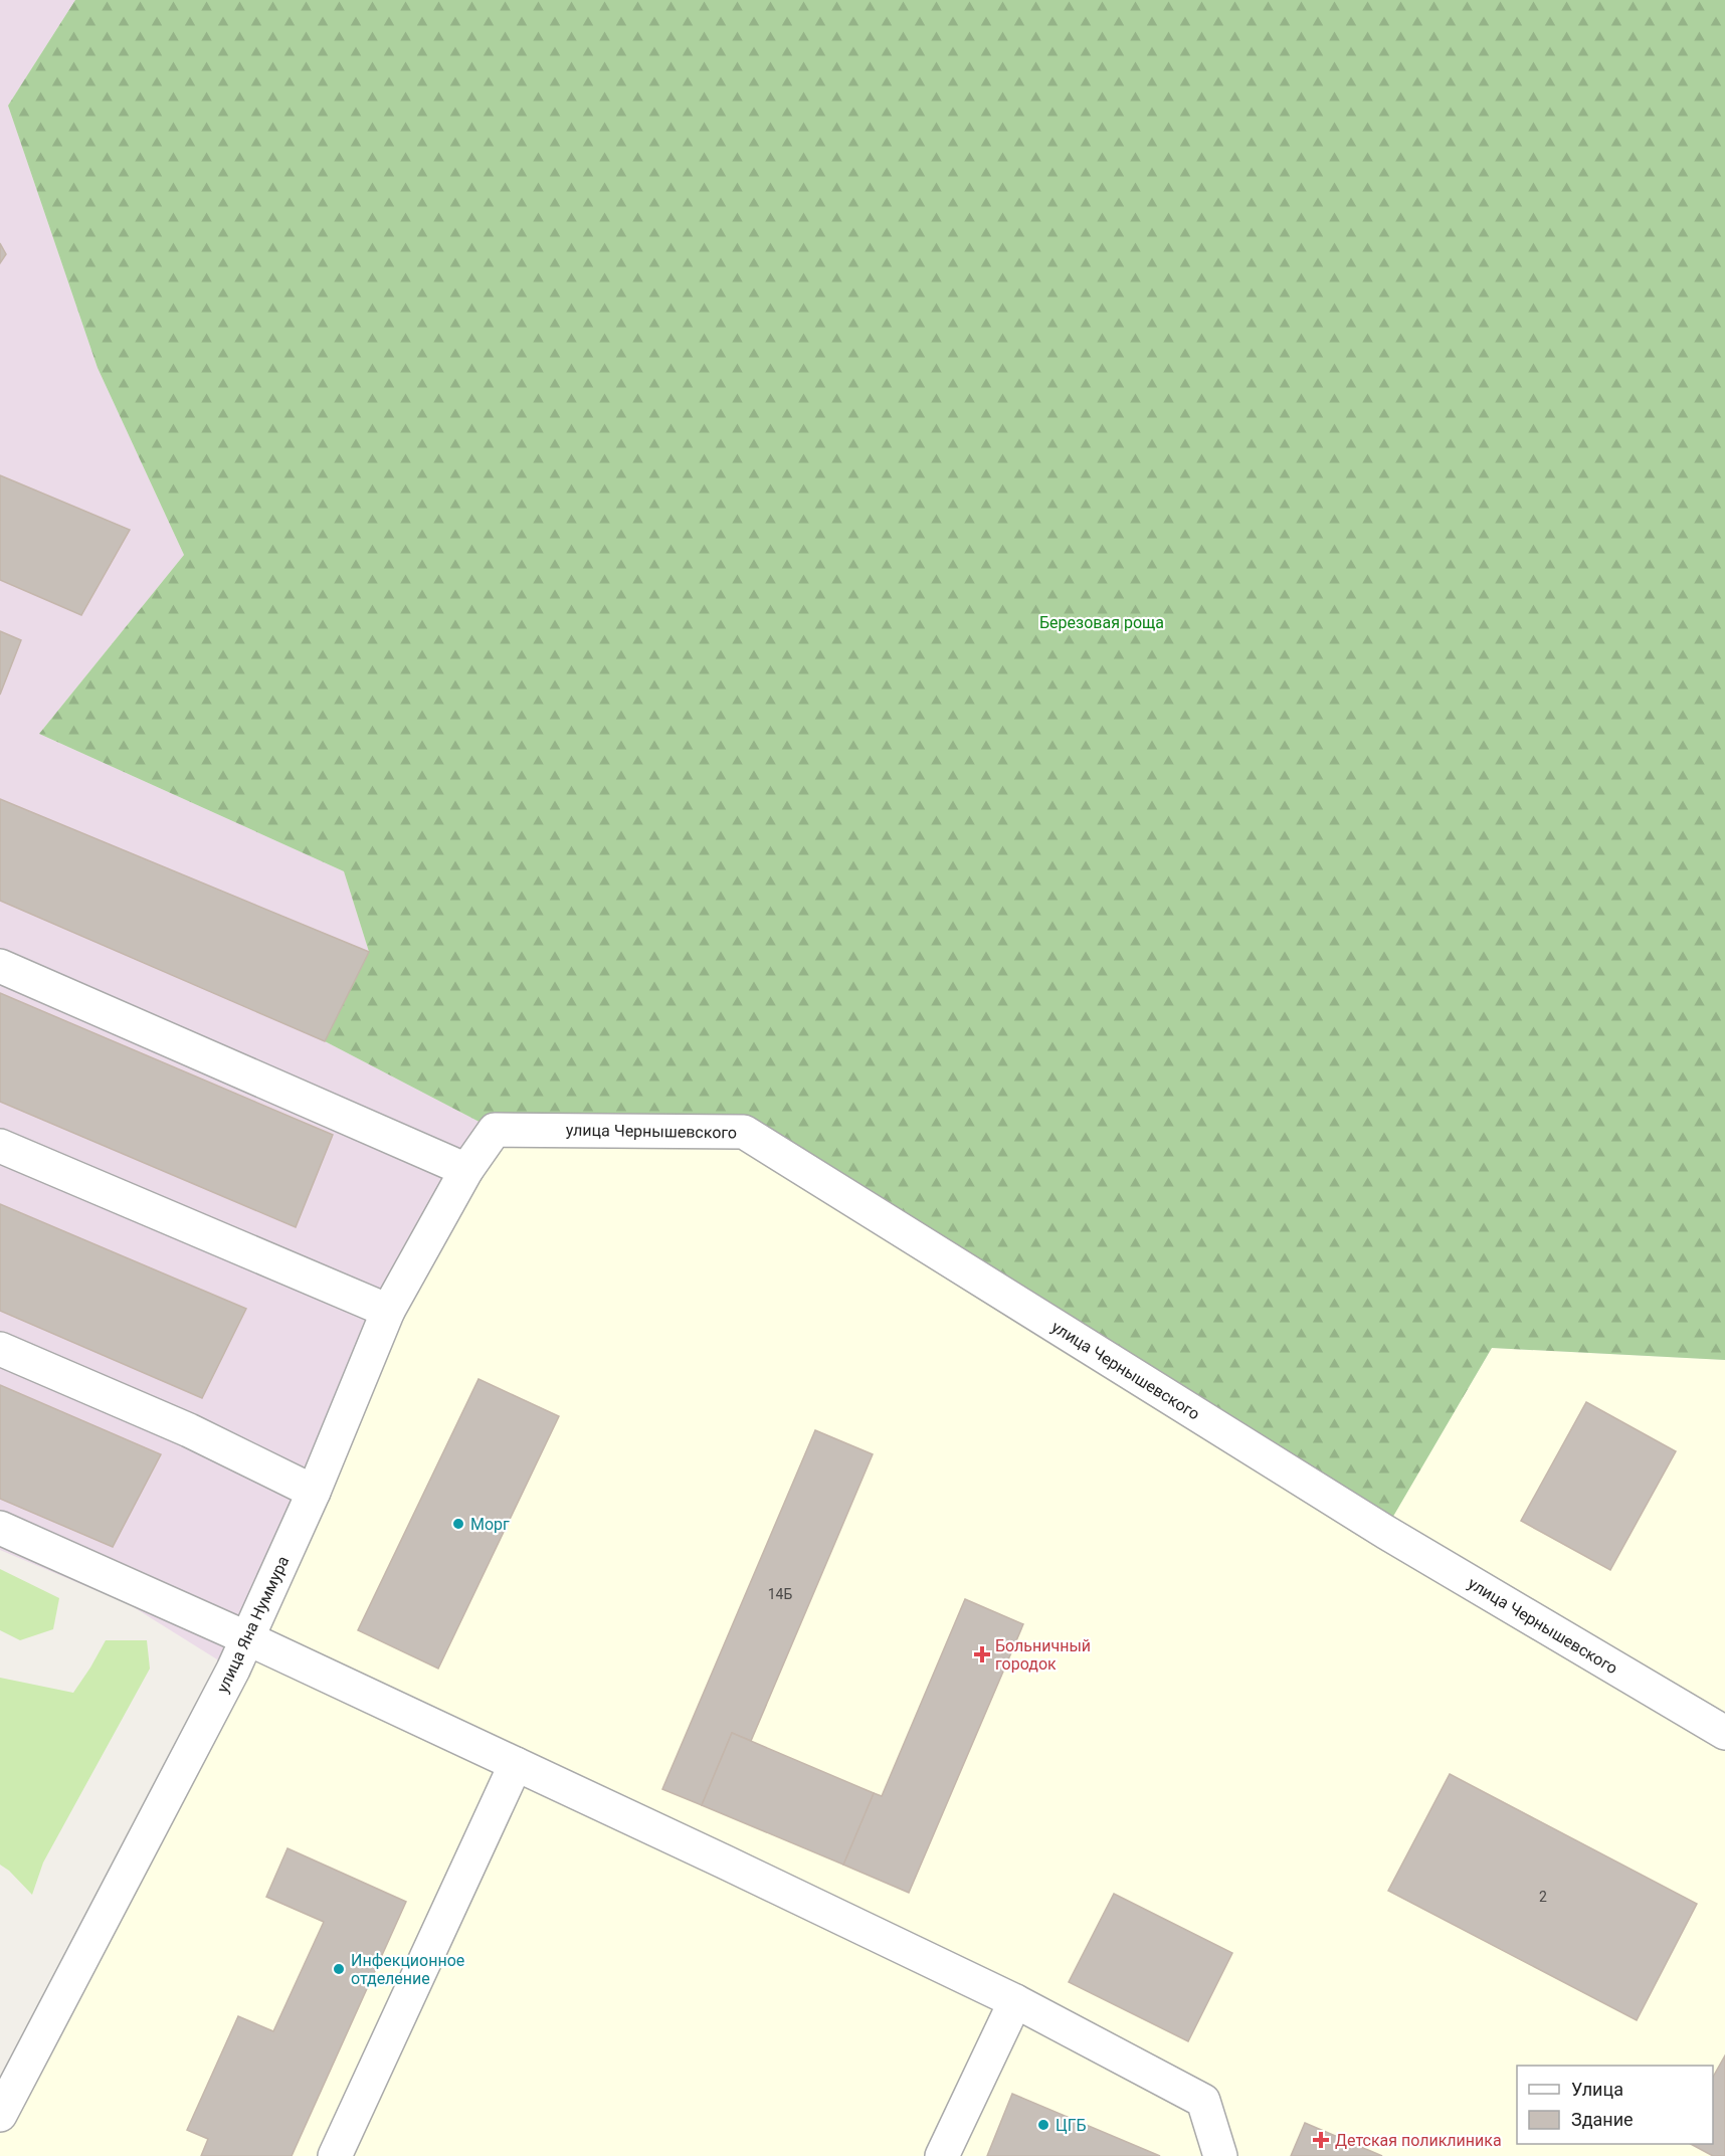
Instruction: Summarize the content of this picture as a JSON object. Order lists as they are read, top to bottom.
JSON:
{
  "streets": {
    "street": ["улица Чернышевского", "улица Яна Нуммура"]
  },
  "crossings": [
    ["улица Чернышевского", "улица Яна Нуммура"]
  ],
  "parks": ["Березовая роща"],
  "places": {
    "other": ["Морг", "Инфекционное отделение", "ЦГБ"],
    "health": ["Больничный городок", "Детская поликлиника"]
  },
  "house_numbers": ["14Б", "2"],
  "legend": ["Улица", "Здание"]
}
